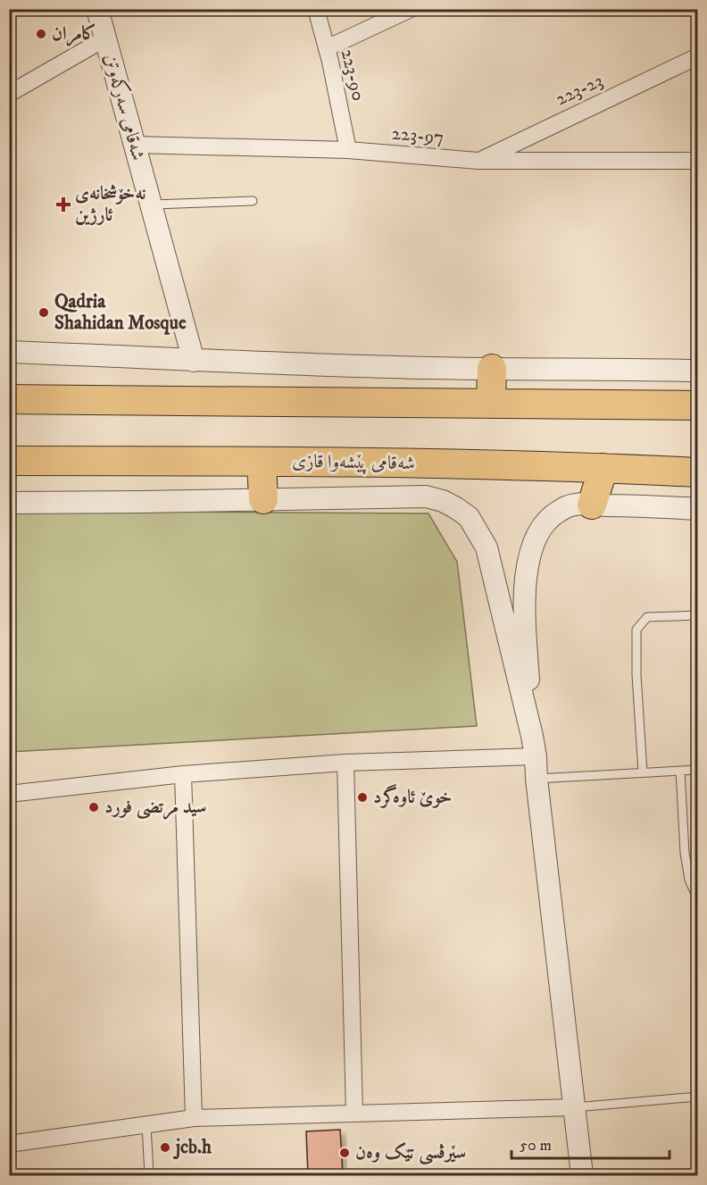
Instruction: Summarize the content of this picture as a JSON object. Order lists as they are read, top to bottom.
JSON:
{
  "streets": {
    "highway": ["شەقامی پێشەوا قازی"],
    "street": [
      "223-90",
      "223-23",
      "شەقامی سەرکەوتن",
      "223-97"
    ]
  },
  "crossings": [
    ["223-90", "223-97"],
    ["223-23", "223-97"],
    ["شەقامی سەرکەوتن", "223-97"]
  ],
  "places": {
    "other": [
      "كامران",
      "Qadria Shahidan Mosque",
      "خوێ ئاوەگرد",
      "سيد مرتضى فورد",
      "jcb.h",
      "سێرڤسی تێک وەن"
    ],
    "health": ["نەخۆشخانەی ئارژین"]
  },
  "scale_bar": "50 m"
}
